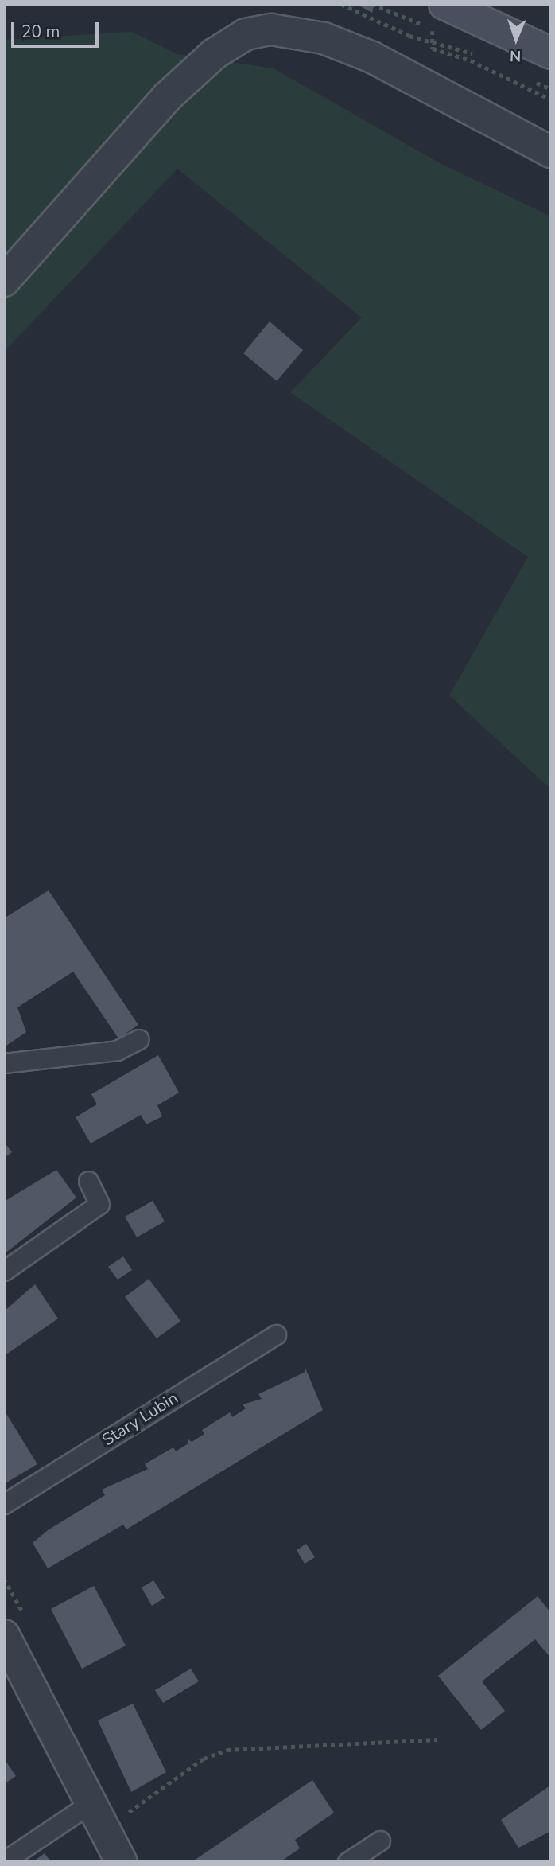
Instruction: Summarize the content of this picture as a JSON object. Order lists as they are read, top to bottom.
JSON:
{
  "streets": {
    "lane": ["Stary Lubin"]
  },
  "scale_bar": "20 m",
  "north": "bottom"
}
